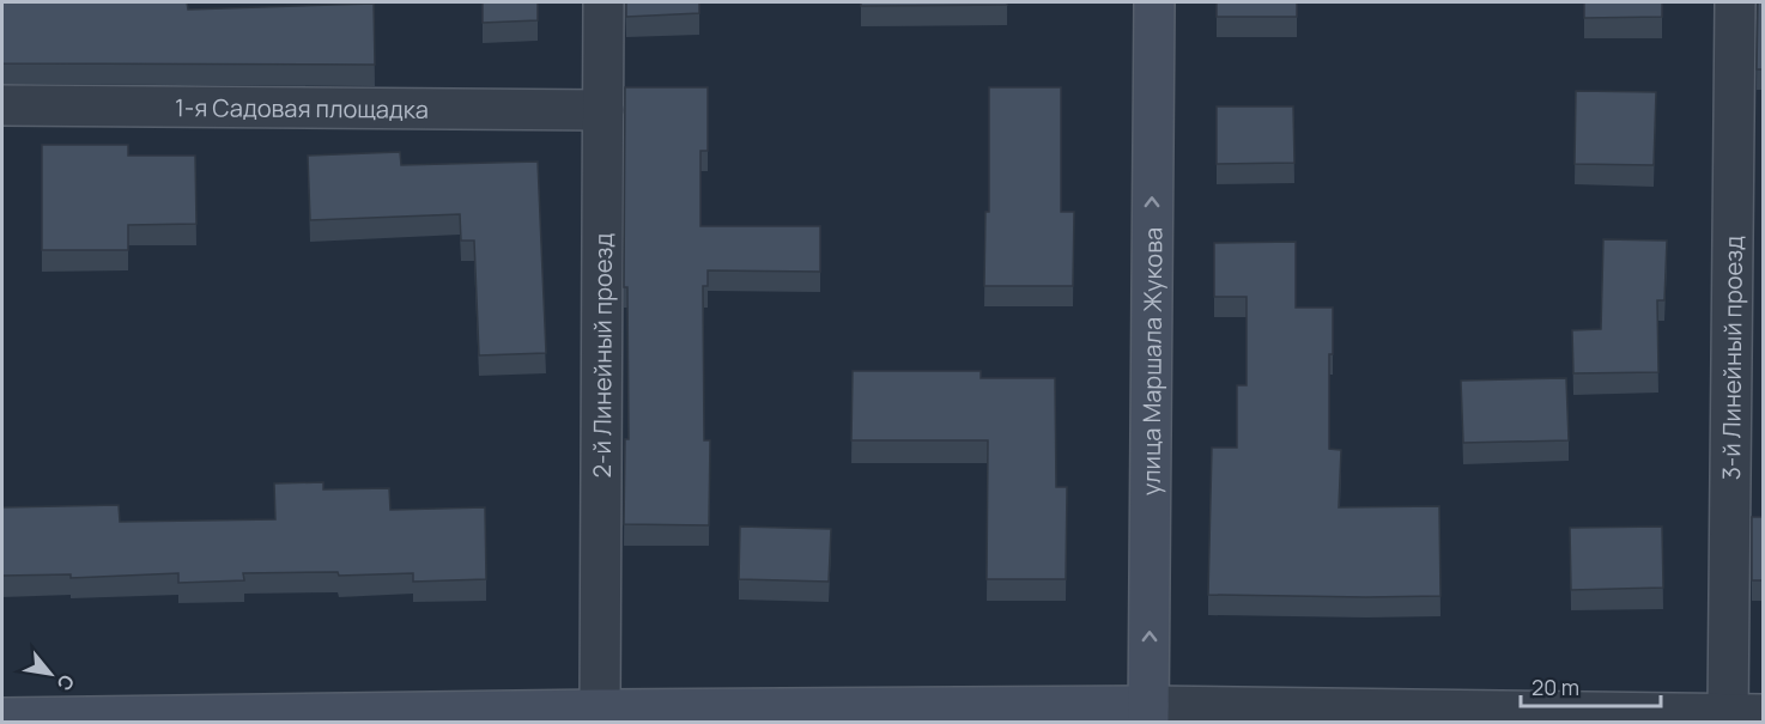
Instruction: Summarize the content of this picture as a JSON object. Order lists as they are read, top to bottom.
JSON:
{
  "streets": {
    "main road": ["улица Маршала Жукова"],
    "street": ["1-я Садовая площадка", "2-й Линейный проезд", "3-й Линейный проезд"]
  },
  "crossings": [
    ["1-я Садовая площадка", "2-й Линейный проезд"]
  ],
  "one_way": ["улица Маршала Жукова"],
  "scale_bar": "20 m",
  "north": "bottom right"
}
